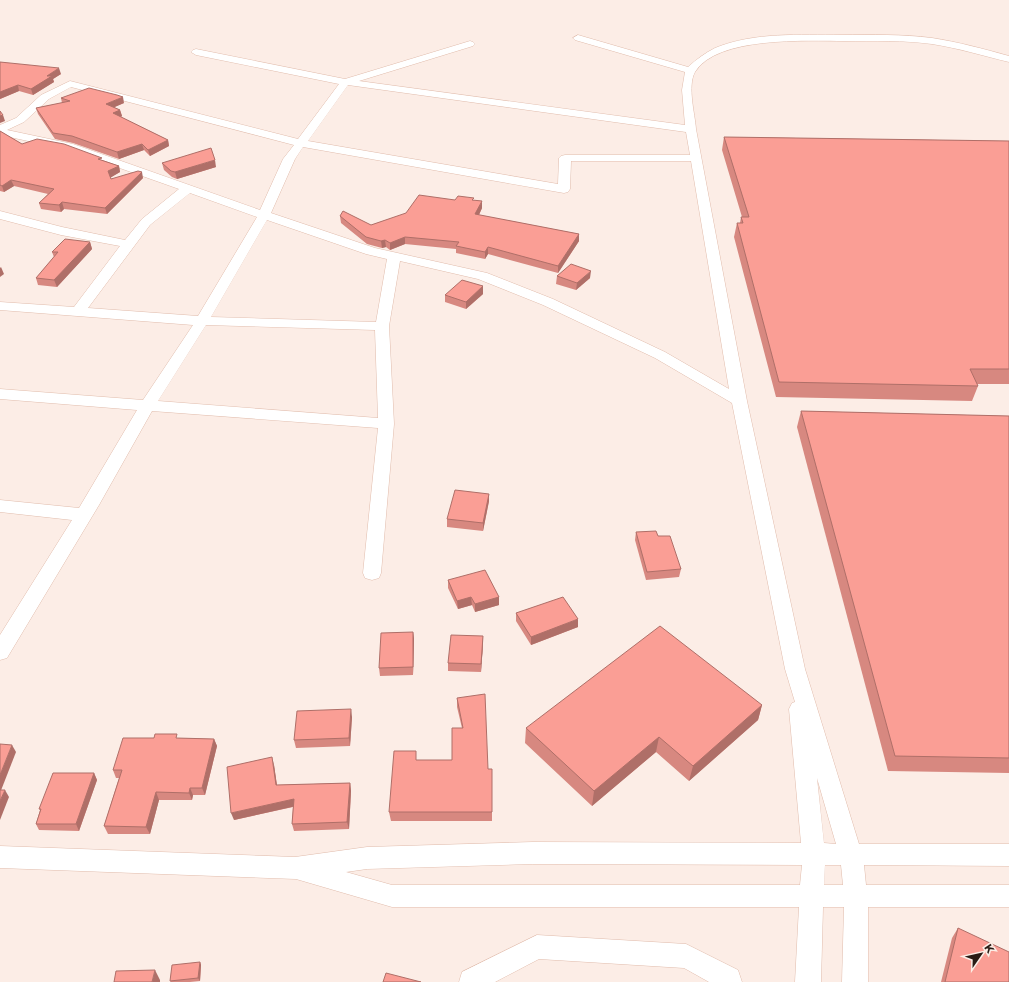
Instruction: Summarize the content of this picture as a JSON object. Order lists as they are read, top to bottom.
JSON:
{
  "north": "top right"
}
